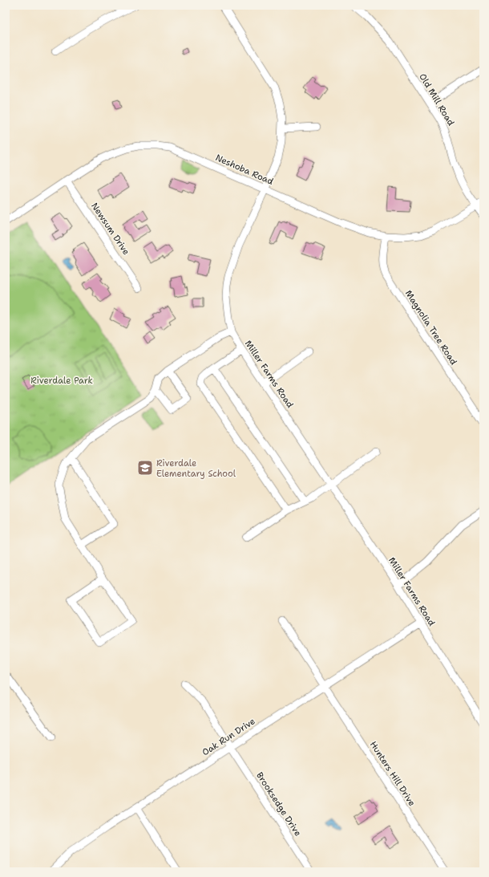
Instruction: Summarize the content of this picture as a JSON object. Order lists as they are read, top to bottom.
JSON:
{
  "streets": {
    "street": [
      "Old Mill Road",
      "Neshoba Road",
      "Newsum Drive",
      "Magnolia Tree Road",
      "Miller Farms Road",
      "Oak Run Drive",
      "Hunters Hill Drive",
      "Brooksedge Drive"
    ]
  },
  "crossings": [
    ["Old Mill Road", "Neshoba Road"],
    ["Neshoba Road", "Newsum Drive"],
    ["Neshoba Road", "Magnolia Tree Road"],
    ["Neshoba Road", "Miller Farms Road"],
    ["Miller Farms Road", "Oak Run Drive"],
    ["Oak Run Drive", "Hunters Hill Drive"],
    ["Oak Run Drive", "Brooksedge Drive"]
  ],
  "parks": ["Riverdale Park"],
  "places": {
    "school or university": ["Riverdale Elementary School"]
  }
}
